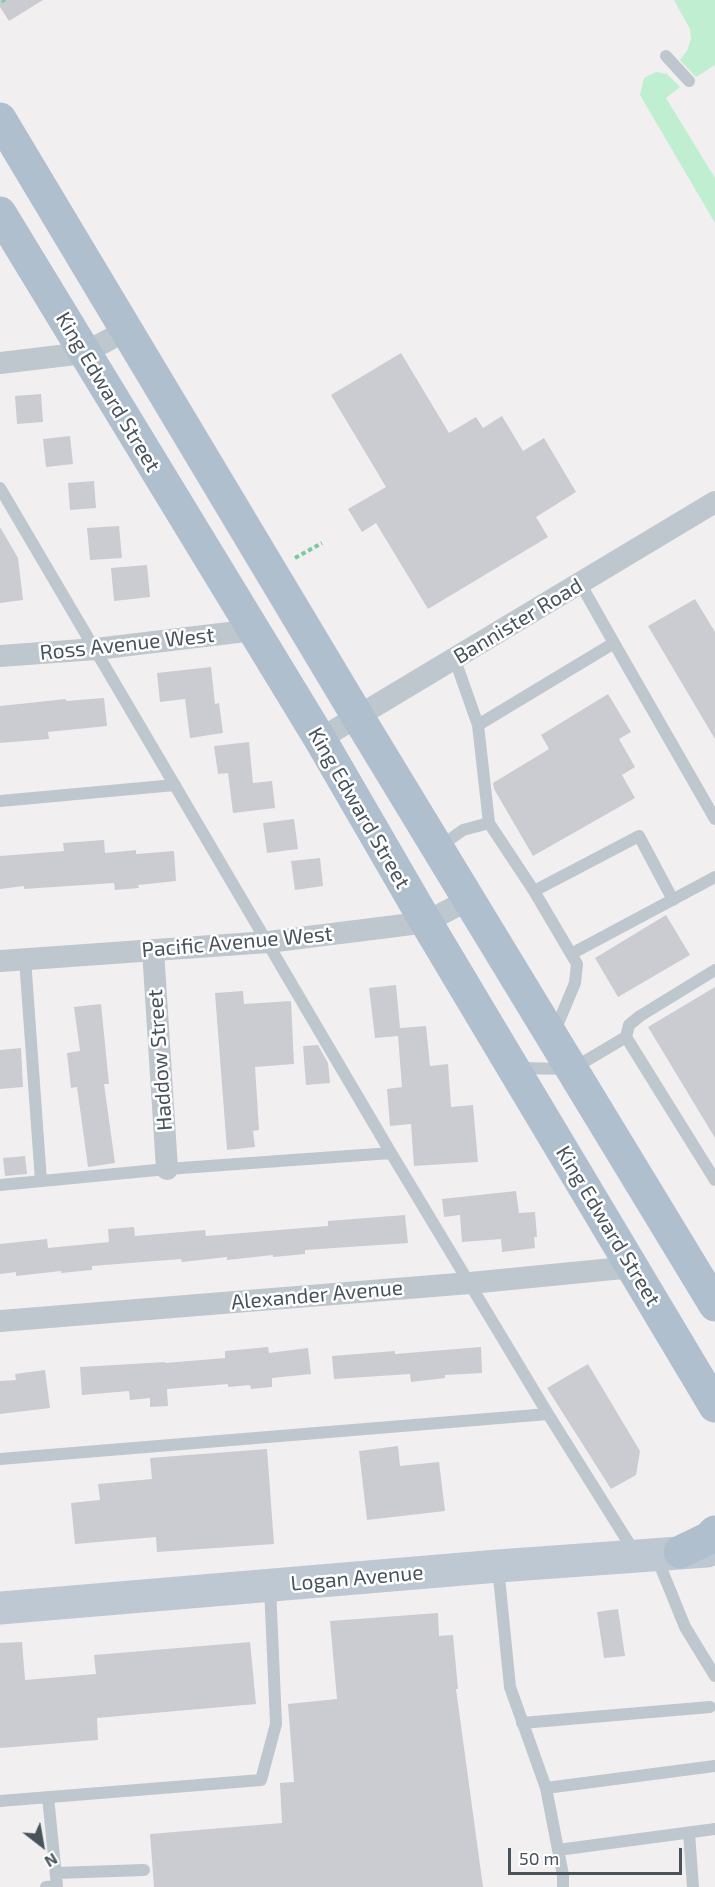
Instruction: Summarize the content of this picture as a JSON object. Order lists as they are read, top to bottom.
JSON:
{
  "streets": {
    "main road": ["King Edward Street", "Logan Avenue"],
    "street": [
      "Bannister Road",
      "Ross Avenue West",
      "Pacific Avenue West",
      "Haddow Street",
      "Alexander Avenue"
    ]
  },
  "crossings": [
    ["King Edward Street", "Bannister Road"],
    ["King Edward Street", "Ross Avenue West"],
    ["King Edward Street", "Pacific Avenue West"],
    ["King Edward Street", "Alexander Avenue"],
    ["Pacific Avenue West", "Haddow Street"]
  ],
  "scale_bar": "50 m",
  "north": "bottom right"
}
